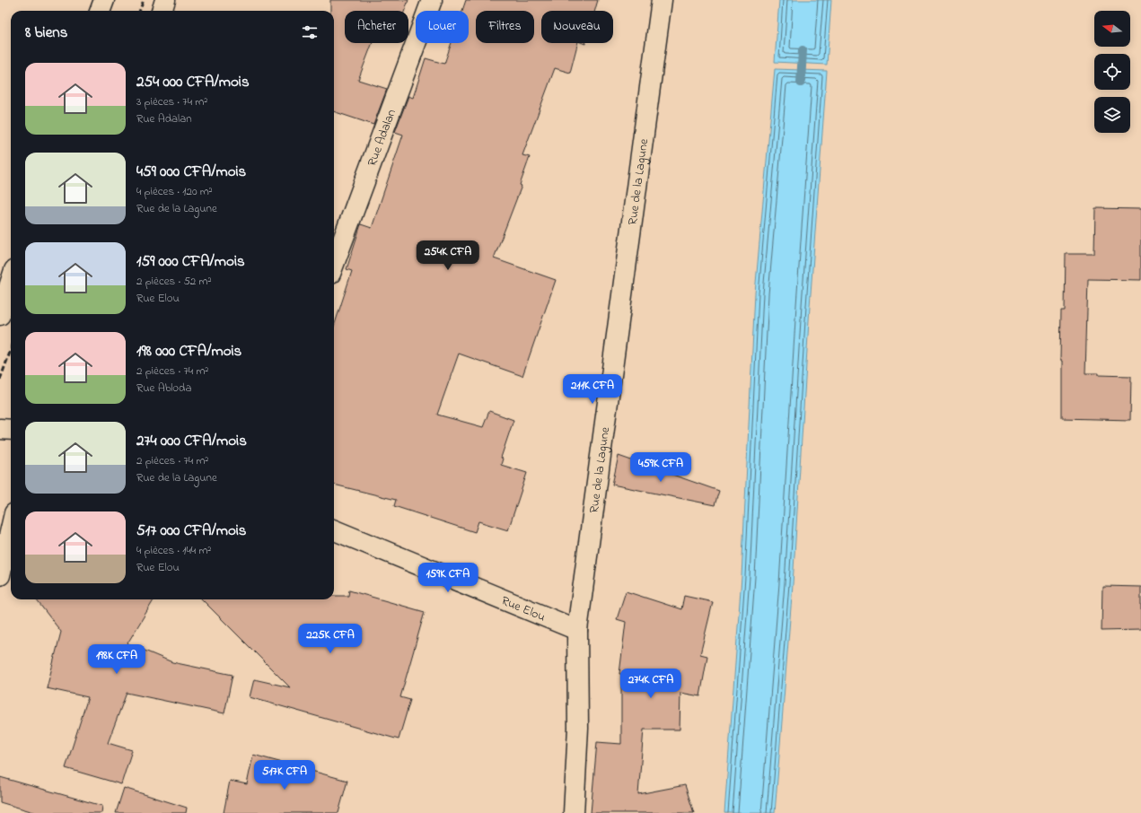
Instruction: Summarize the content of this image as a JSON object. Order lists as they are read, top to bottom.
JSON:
{
  "streets": {
    "street": ["Rue Adalan", "Rue de la Lagune", "Rue Elou"]
  },
  "crossings": [
    ["Rue de la Lagune", "Rue Elou"]
  ],
  "north": "left",
  "page": {
    "chip": [
      "Acheter",
      "Louer",
      "Filtres",
      "Nouveau"
    ],
    "heading": "8 biens",
    "list": [
      {
        "name": "254 000 CFA/mois",
        "note": "3 pièces · 74 m² · Rue Adalan"
      },
      {
        "name": "459 000 CFA/mois",
        "note": "4 pièces · 120 m² · Rue de la Lagune"
      },
      {
        "name": "159 000 CFA/mois",
        "note": "2 pièces · 52 m² · Rue Elou"
      },
      {
        "name": "198 000 CFA/mois",
        "note": "2 pièces · 74 m² · Rue Abloda"
      },
      {
        "name": "274 000 CFA/mois",
        "note": "2 pièces · 74 m² · Rue de la Lagune"
      },
      {
        "name": "517 000 CFA/mois",
        "note": "4 pièces · 144 m² · Rue Elou"
      }
    ],
    "price": [
      "254K CFA",
      "211K CFA",
      "459K CFA",
      "159K CFA",
      "225K CFA",
      "198K CFA",
      "274K CFA",
      "517K CFA"
    ]
  }
}
